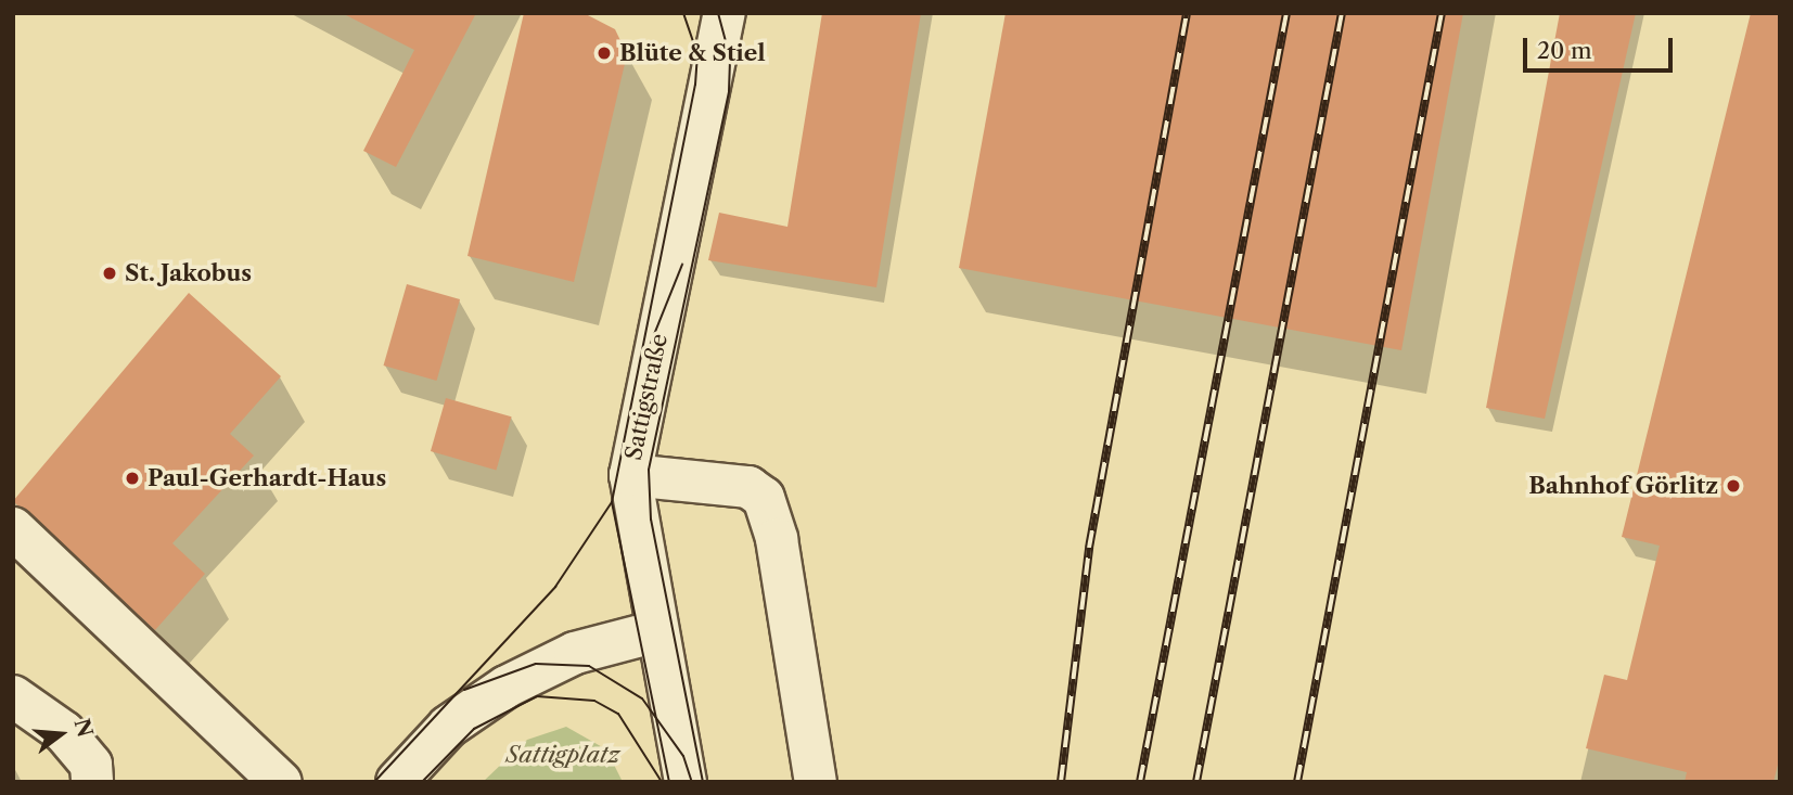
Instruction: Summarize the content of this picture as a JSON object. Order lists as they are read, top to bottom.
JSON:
{
  "streets": {
    "street": ["Sattigstraße"]
  },
  "parks": ["Sattigplatz"],
  "places": [
    "Blüte & Stiel",
    "St. Jakobus",
    "Paul-Gerhardt-Haus",
    "Bahnhof Görlitz"
  ],
  "scale_bar": "20 m",
  "north": "right"
}
